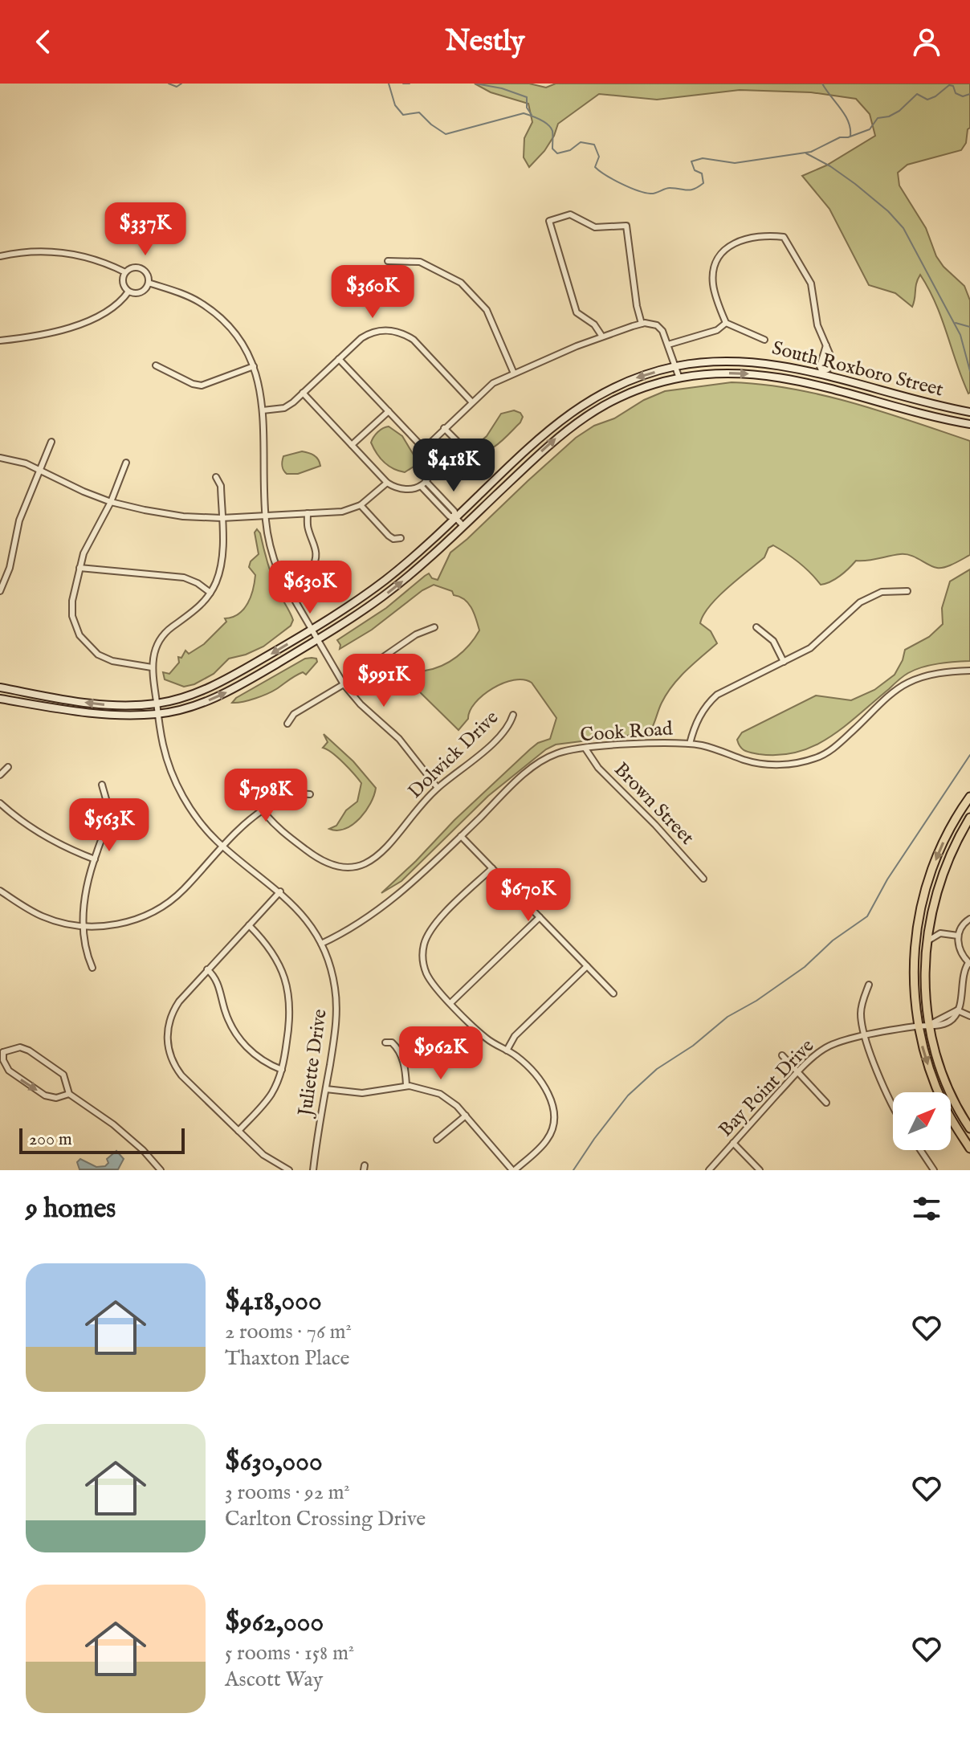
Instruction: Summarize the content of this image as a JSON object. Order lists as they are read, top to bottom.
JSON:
{
  "streets": {
    "street": [
      "South Roxboro Street",
      "Cook Road",
      "Dolwick Drive",
      "Brown Street",
      "Juliette Drive",
      "Bay Point Drive"
    ]
  },
  "crossings": [
    ["South Roxboro Street", "Juliette Drive"],
    ["Cook Road", "Brown Street"],
    ["Cook Road", "Juliette Drive"]
  ],
  "scale_bar": "200 m",
  "north": "top right",
  "page": {
    "header": "Nestly",
    "price": [
      "$337K",
      "$360K",
      "$418K",
      "$630K",
      "$991K",
      "$798K",
      "$563K",
      "$670K",
      "$962K"
    ],
    "scale": "200 m",
    "heading": "9 homes",
    "list": [
      {
        "name": "$418,000",
        "note": "2 rooms · 76 m² · Thaxton Place"
      },
      {
        "name": "$630,000",
        "note": "3 rooms · 92 m² · Carlton Crossing Drive"
      },
      {
        "name": "$962,000",
        "note": "5 rooms · 158 m² · Ascott Way"
      }
    ]
  }
}
